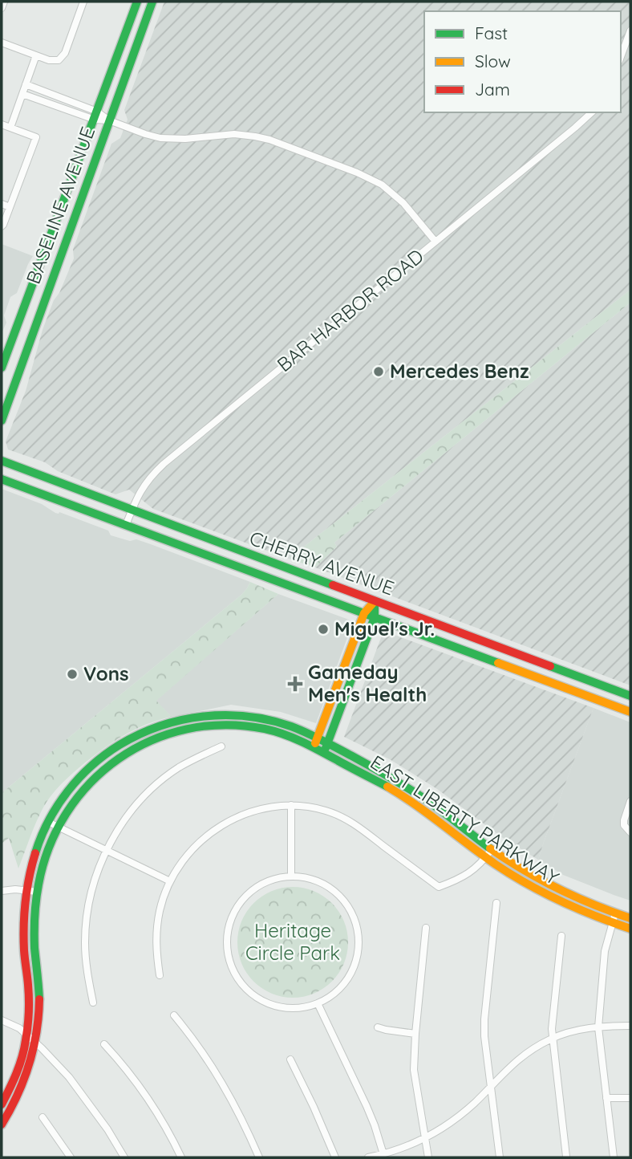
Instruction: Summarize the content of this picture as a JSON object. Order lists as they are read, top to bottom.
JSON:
{
  "streets": {
    "street": [
      "BASELINE AVENUE",
      "BAR HARBOR ROAD",
      "CHERRY AVENUE",
      "EAST LIBERTY PARKWAY"
    ]
  },
  "crossings": [
    ["BAR HARBOR ROAD", "CHERRY AVENUE"]
  ],
  "parks": ["Heritage Circle Park"],
  "places": {
    "other": ["Mercedes Benz", "Miguel's Jr.", "Vons"],
    "health": ["Gameday Men's Health"]
  },
  "legend": ["Fast", "Slow", "Jam"]
}
